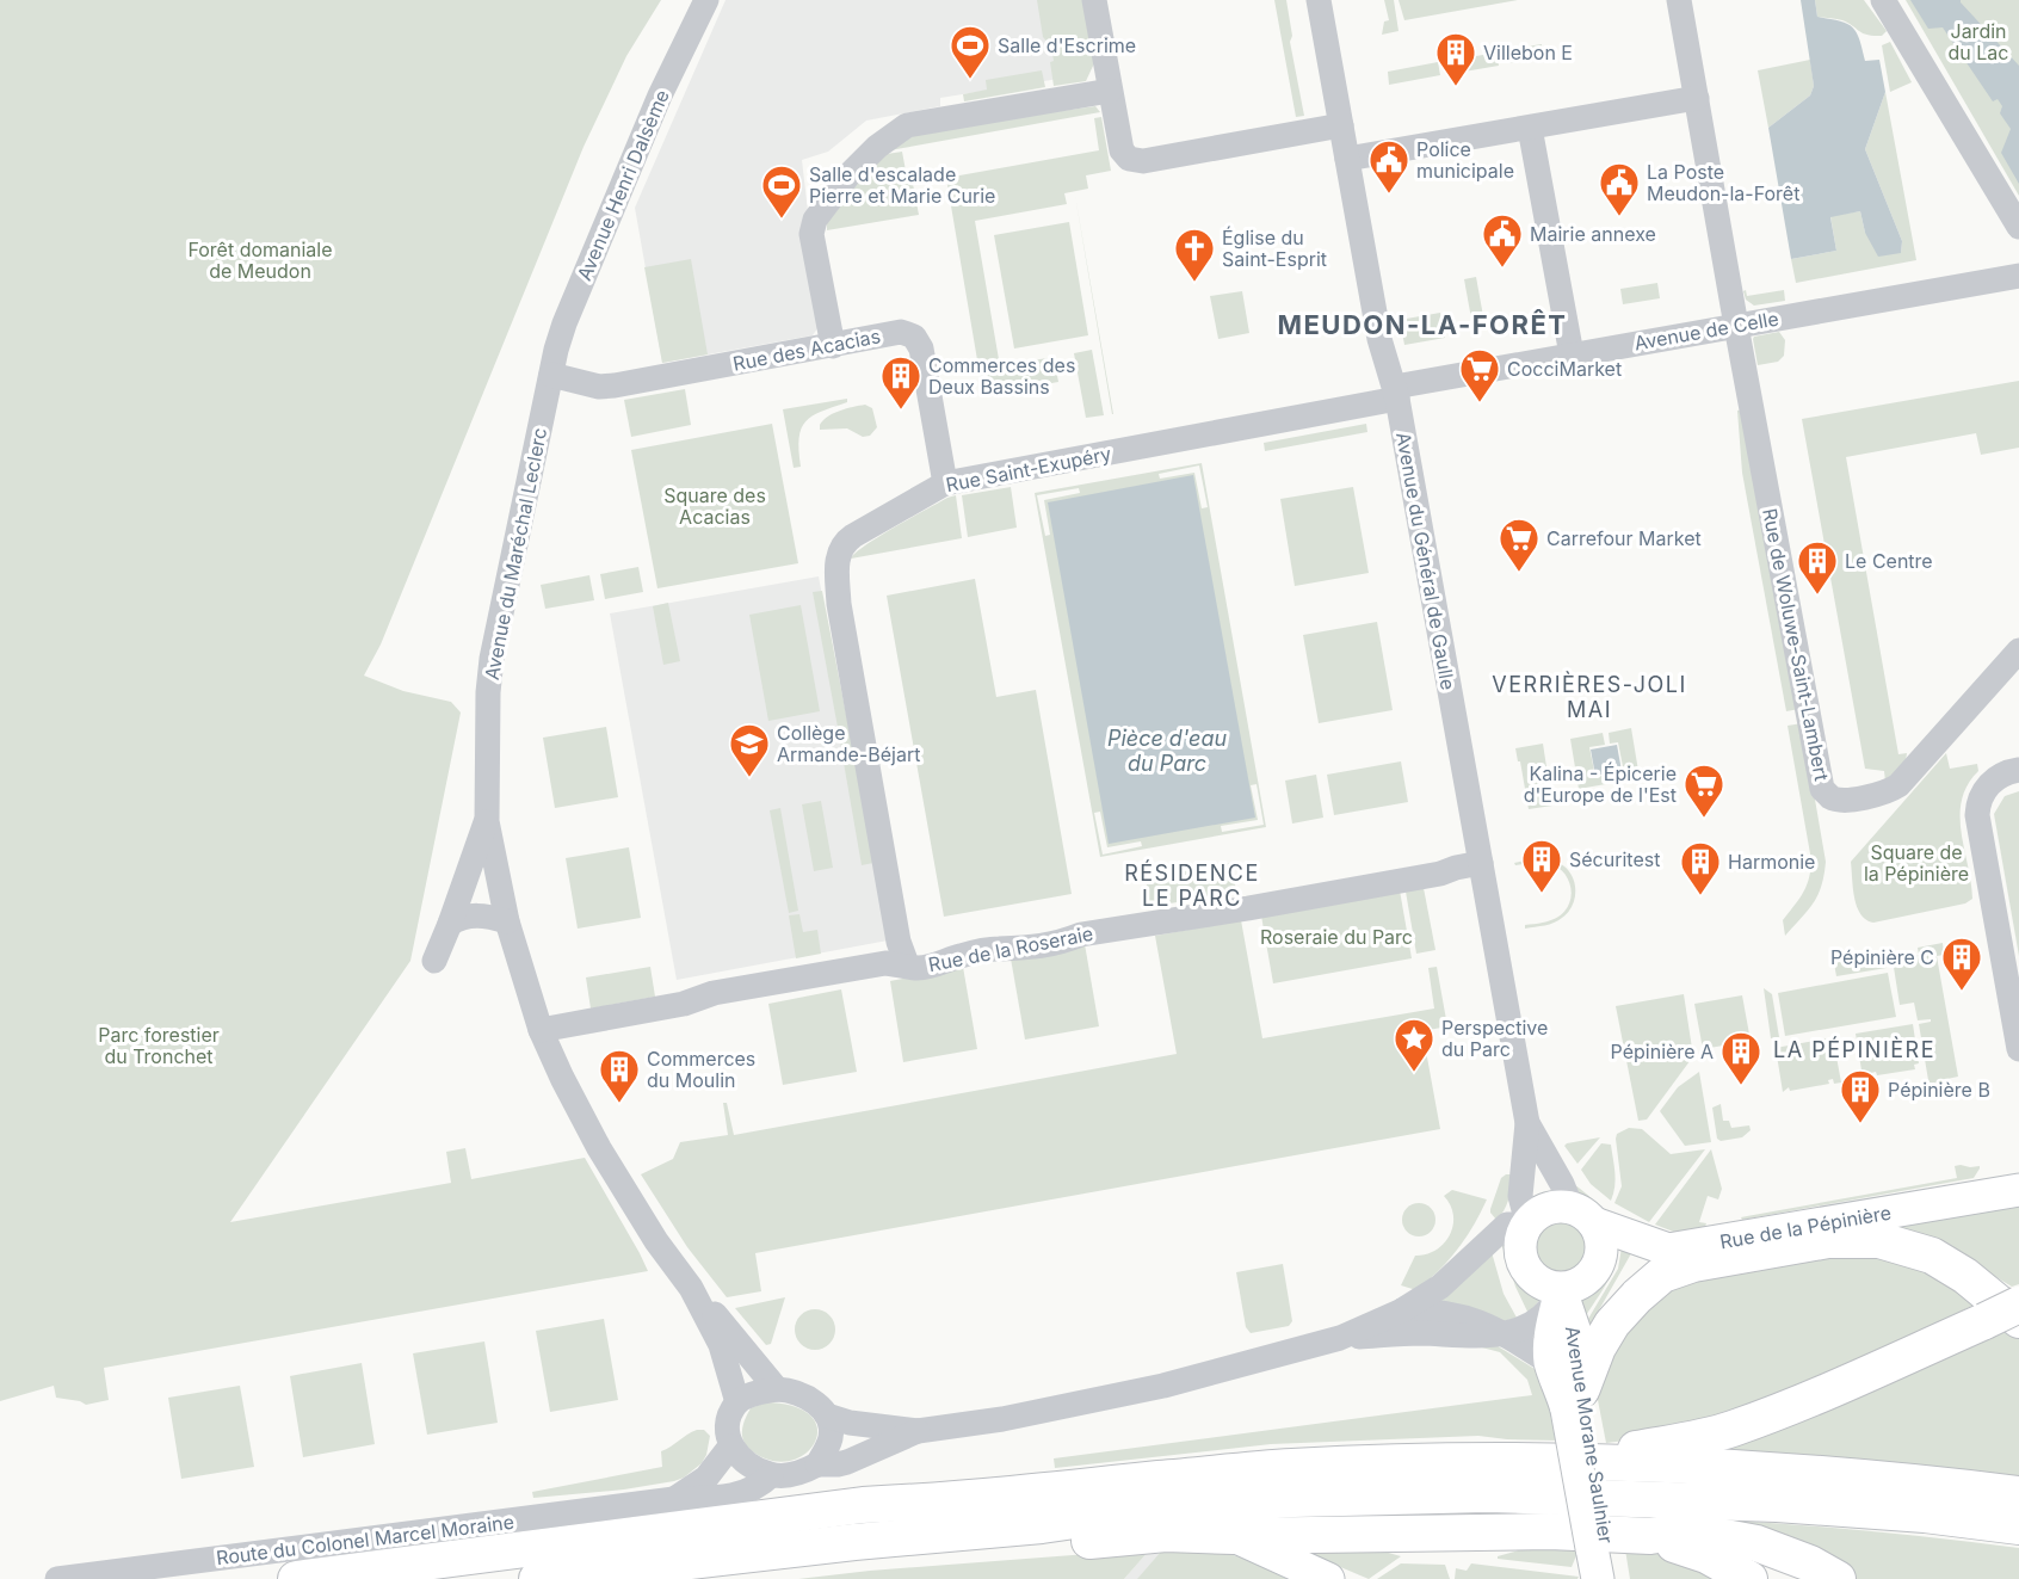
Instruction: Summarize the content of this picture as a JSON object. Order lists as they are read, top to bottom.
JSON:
{
  "streets": {
    "main road": ["Rue de la Pépinière", "Avenue Morane Saulnier"],
    "street": [
      "Avenue Henri Dalsème",
      "Avenue de Celle",
      "Rue des Acacias",
      "Rue Saint-Exupéry",
      "Avenue du Maréchal Leclerc",
      "Avenue du Général de Gaulle",
      "Rue de Woluwe-Saint-Lambert",
      "Rue de la Roseraie",
      "Route du Colonel Marcel Moraine"
    ]
  },
  "crossings": [
    ["Avenue Henri Dalsème", "Rue des Acacias"],
    ["Avenue Henri Dalsème", "Avenue du Maréchal Leclerc"],
    ["Avenue de Celle", "Rue Saint-Exupéry"],
    ["Avenue de Celle", "Avenue du Général de Gaulle"],
    ["Avenue de Celle", "Rue de Woluwe-Saint-Lambert"],
    ["Rue des Acacias", "Rue Saint-Exupéry"],
    ["Rue des Acacias", "Avenue du Maréchal Leclerc"],
    ["Rue Saint-Exupéry", "Avenue du Général de Gaulle"],
    ["Rue Saint-Exupéry", "Rue de la Roseraie"],
    ["Avenue du Maréchal Leclerc", "Rue de la Roseraie"],
    ["Avenue du Maréchal Leclerc", "Route du Colonel Marcel Moraine"],
    ["Avenue du Général de Gaulle", "Rue de la Roseraie"],
    ["Avenue du Général de Gaulle", "Rue de la Pépinière"],
    ["Avenue du Général de Gaulle", "Avenue Morane Saulnier"],
    ["Rue de la Pépinière", "Avenue Morane Saulnier"]
  ],
  "districts": [
    "MEUDON-LA-FORÊT",
    "VERRIÈRES-JOLI MAI",
    "RÉSIDENCE LE PARC",
    "LA PÉPINIÈRE"
  ],
  "water": ["Pièce d'eau du Parc"],
  "parks": [
    "Jardin du Lac",
    "Forêt domaniale de Meudon",
    "Square des Acacias",
    "Square de la Pépinière",
    "Roseraie du Parc",
    "Parc forestier du Tronchet"
  ],
  "places": {
    "sports": ["Salle d'Escrime", "Salle d'escalade Pierre et Marie Curie"],
    "building": [
      "Villebon E",
      "Commerces des Deux Bassins",
      "Le Centre",
      "Sécuritest",
      "Harmonie",
      "Pépinière C",
      "Pépinière A",
      "Commerces du Moulin",
      "Pépinière B"
    ],
    "public building": ["Police municipale", "La Poste Meudon-la-Forêt", "Mairie annexe"],
    "church": ["Église du Saint-Esprit"],
    "supermarket": ["CocciMarket", "Carrefour Market", "Kalina - Épicerie d'Europe de l'Est"],
    "school or university": ["Collège Armande-Béjart"],
    "place": ["Perspective du Parc"]
  }
}
